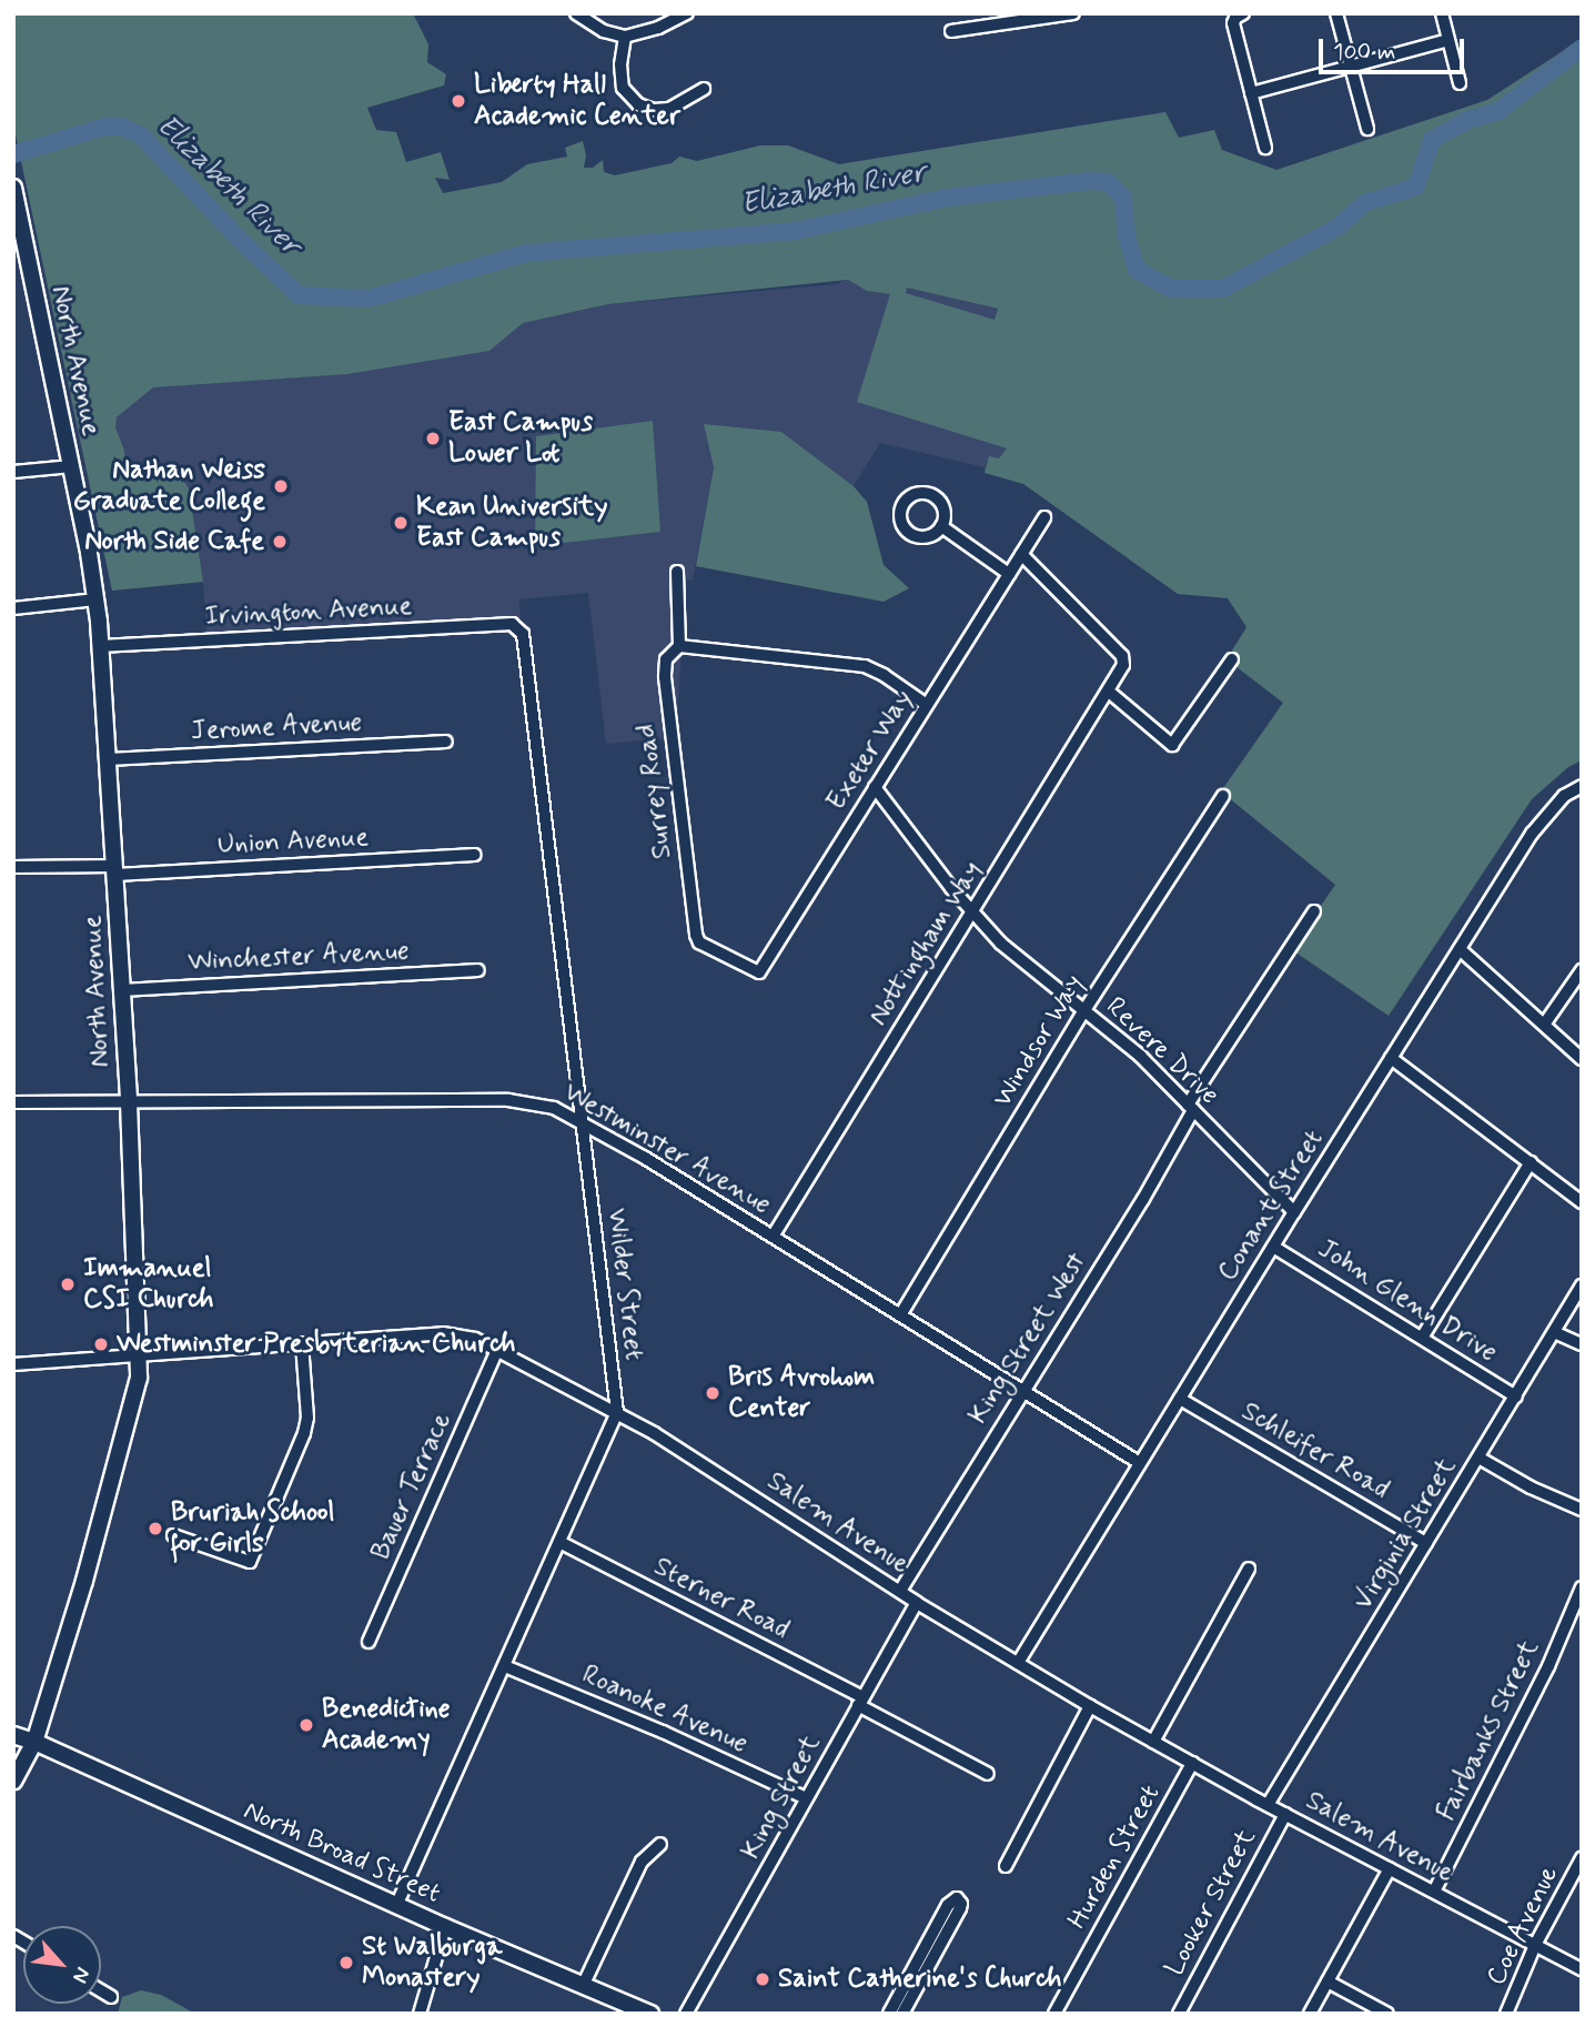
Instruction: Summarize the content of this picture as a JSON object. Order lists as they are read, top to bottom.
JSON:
{
  "streets": {
    "main road": ["North Avenue", "North Broad Street"],
    "street": [
      "Irvington Avenue",
      "Jerome Avenue",
      "Exeter Way",
      "Surrey Road",
      "Union Avenue",
      "Nottingham Way",
      "Winchester Avenue",
      "Windsor Way",
      "Revere Drive",
      "Westminster Avenue",
      "Conant Street",
      "Wilder Street",
      "John Glenn Drive",
      "King Street West",
      "Schleifer Road",
      "Bauer Terrace",
      "Salem Avenue",
      "Virginia Street",
      "Sterner Road",
      "Roanoke Avenue",
      "Fairbanks Street",
      "King Street",
      "Hurden Street",
      "Looker Street",
      "Coe Avenue"
    ]
  },
  "crossings": [
    ["North Avenue", "Irvington Avenue"],
    ["North Avenue", "Jerome Avenue"],
    ["North Avenue", "Union Avenue"],
    ["North Avenue", "Winchester Avenue"],
    ["North Avenue", "Westminster Avenue"],
    ["North Avenue", "Salem Avenue"],
    ["North Avenue", "North Broad Street"],
    ["Irvington Avenue", "Wilder Street"],
    ["Exeter Way", "Surrey Road"],
    ["Exeter Way", "Nottingham Way"],
    ["Exeter Way", "Revere Drive"],
    ["Nottingham Way", "Revere Drive"],
    ["Nottingham Way", "Westminster Avenue"],
    ["Windsor Way", "Revere Drive"],
    ["Windsor Way", "Westminster Avenue"],
    ["Revere Drive", "Conant Street"],
    ["Revere Drive", "King Street West"],
    ["Westminster Avenue", "Conant Street"],
    ["Westminster Avenue", "Wilder Street"],
    ["Westminster Avenue", "King Street West"],
    ["Conant Street", "John Glenn Drive"],
    ["Conant Street", "Schleifer Road"],
    ["Conant Street", "Salem Avenue"],
    ["Wilder Street", "Salem Avenue"],
    ["John Glenn Drive", "Virginia Street"],
    ["King Street West", "Salem Avenue"],
    ["Schleifer Road", "Virginia Street"],
    ["Bauer Terrace", "Salem Avenue"],
    ["Salem Avenue", "Virginia Street"],
    ["Salem Avenue", "Fairbanks Street"],
    ["Salem Avenue", "King Street"],
    ["Salem Avenue", "Hurden Street"],
    ["Salem Avenue", "Looker Street"],
    ["Salem Avenue", "Coe Avenue"],
    ["Sterner Road", "King Street"],
    ["Roanoke Avenue", "King Street"]
  ],
  "water": ["Elizabeth River"],
  "places": [
    "Liberty Hall Academic Center",
    "East Campus Lower Lot",
    "Nathan Weiss Graduate College",
    "Kean University East Campus",
    "North Side Cafe",
    "Immanuel CSI Church",
    "Westminster Presbyterian Church",
    "Bris Avrohom Center",
    "Bruriah School for Girls",
    "Benedictine Academy",
    "St Walburga Monastery",
    "Saint Catherine's Church"
  ],
  "scale_bar": "100 m",
  "north": "bottom right"
}
